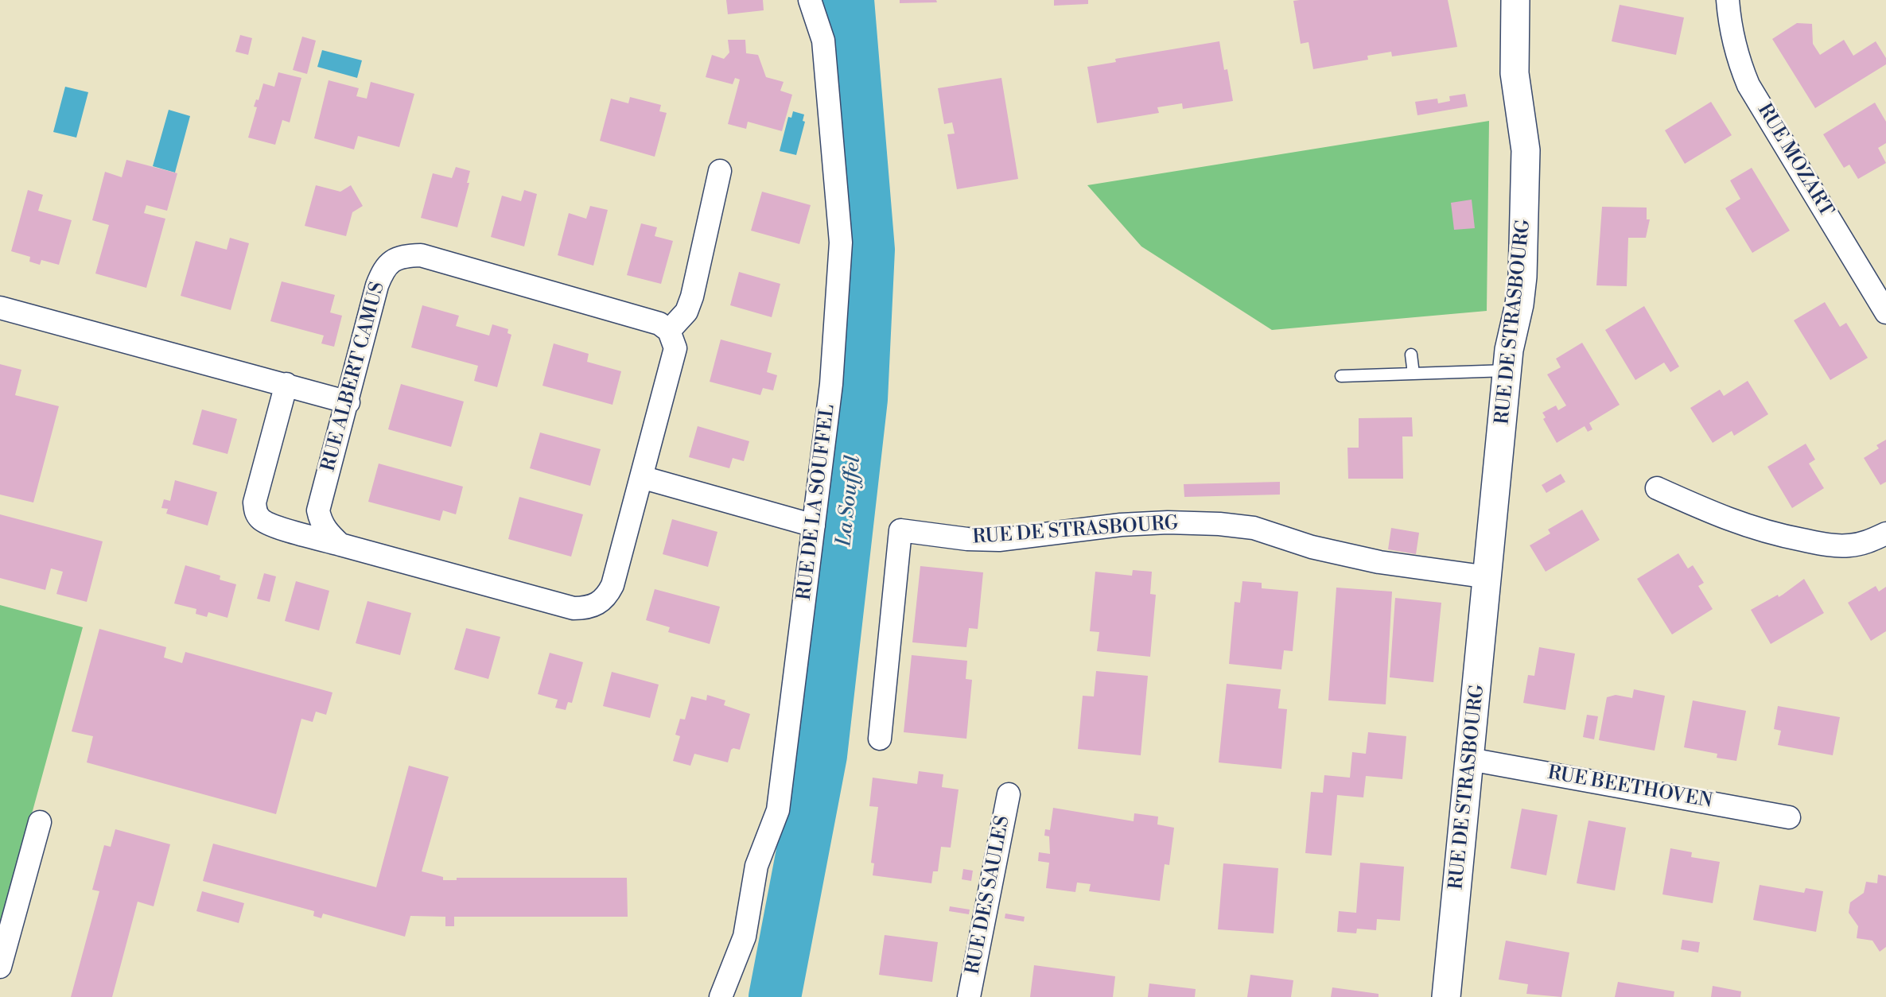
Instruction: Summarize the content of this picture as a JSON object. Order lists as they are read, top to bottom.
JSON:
{
  "streets": {
    "street": [
      "RUE MOZART",
      "RUE DE STRASBOURG",
      "RUE ALBERT CAMUS",
      "RUE DE LA SOUFFEL",
      "RUE BEETHOVEN",
      "RUE DES SAULES"
    ]
  },
  "crossings": [
    ["RUE DE STRASBOURG", "RUE BEETHOVEN"]
  ],
  "water": ["La Souffel"]
}
